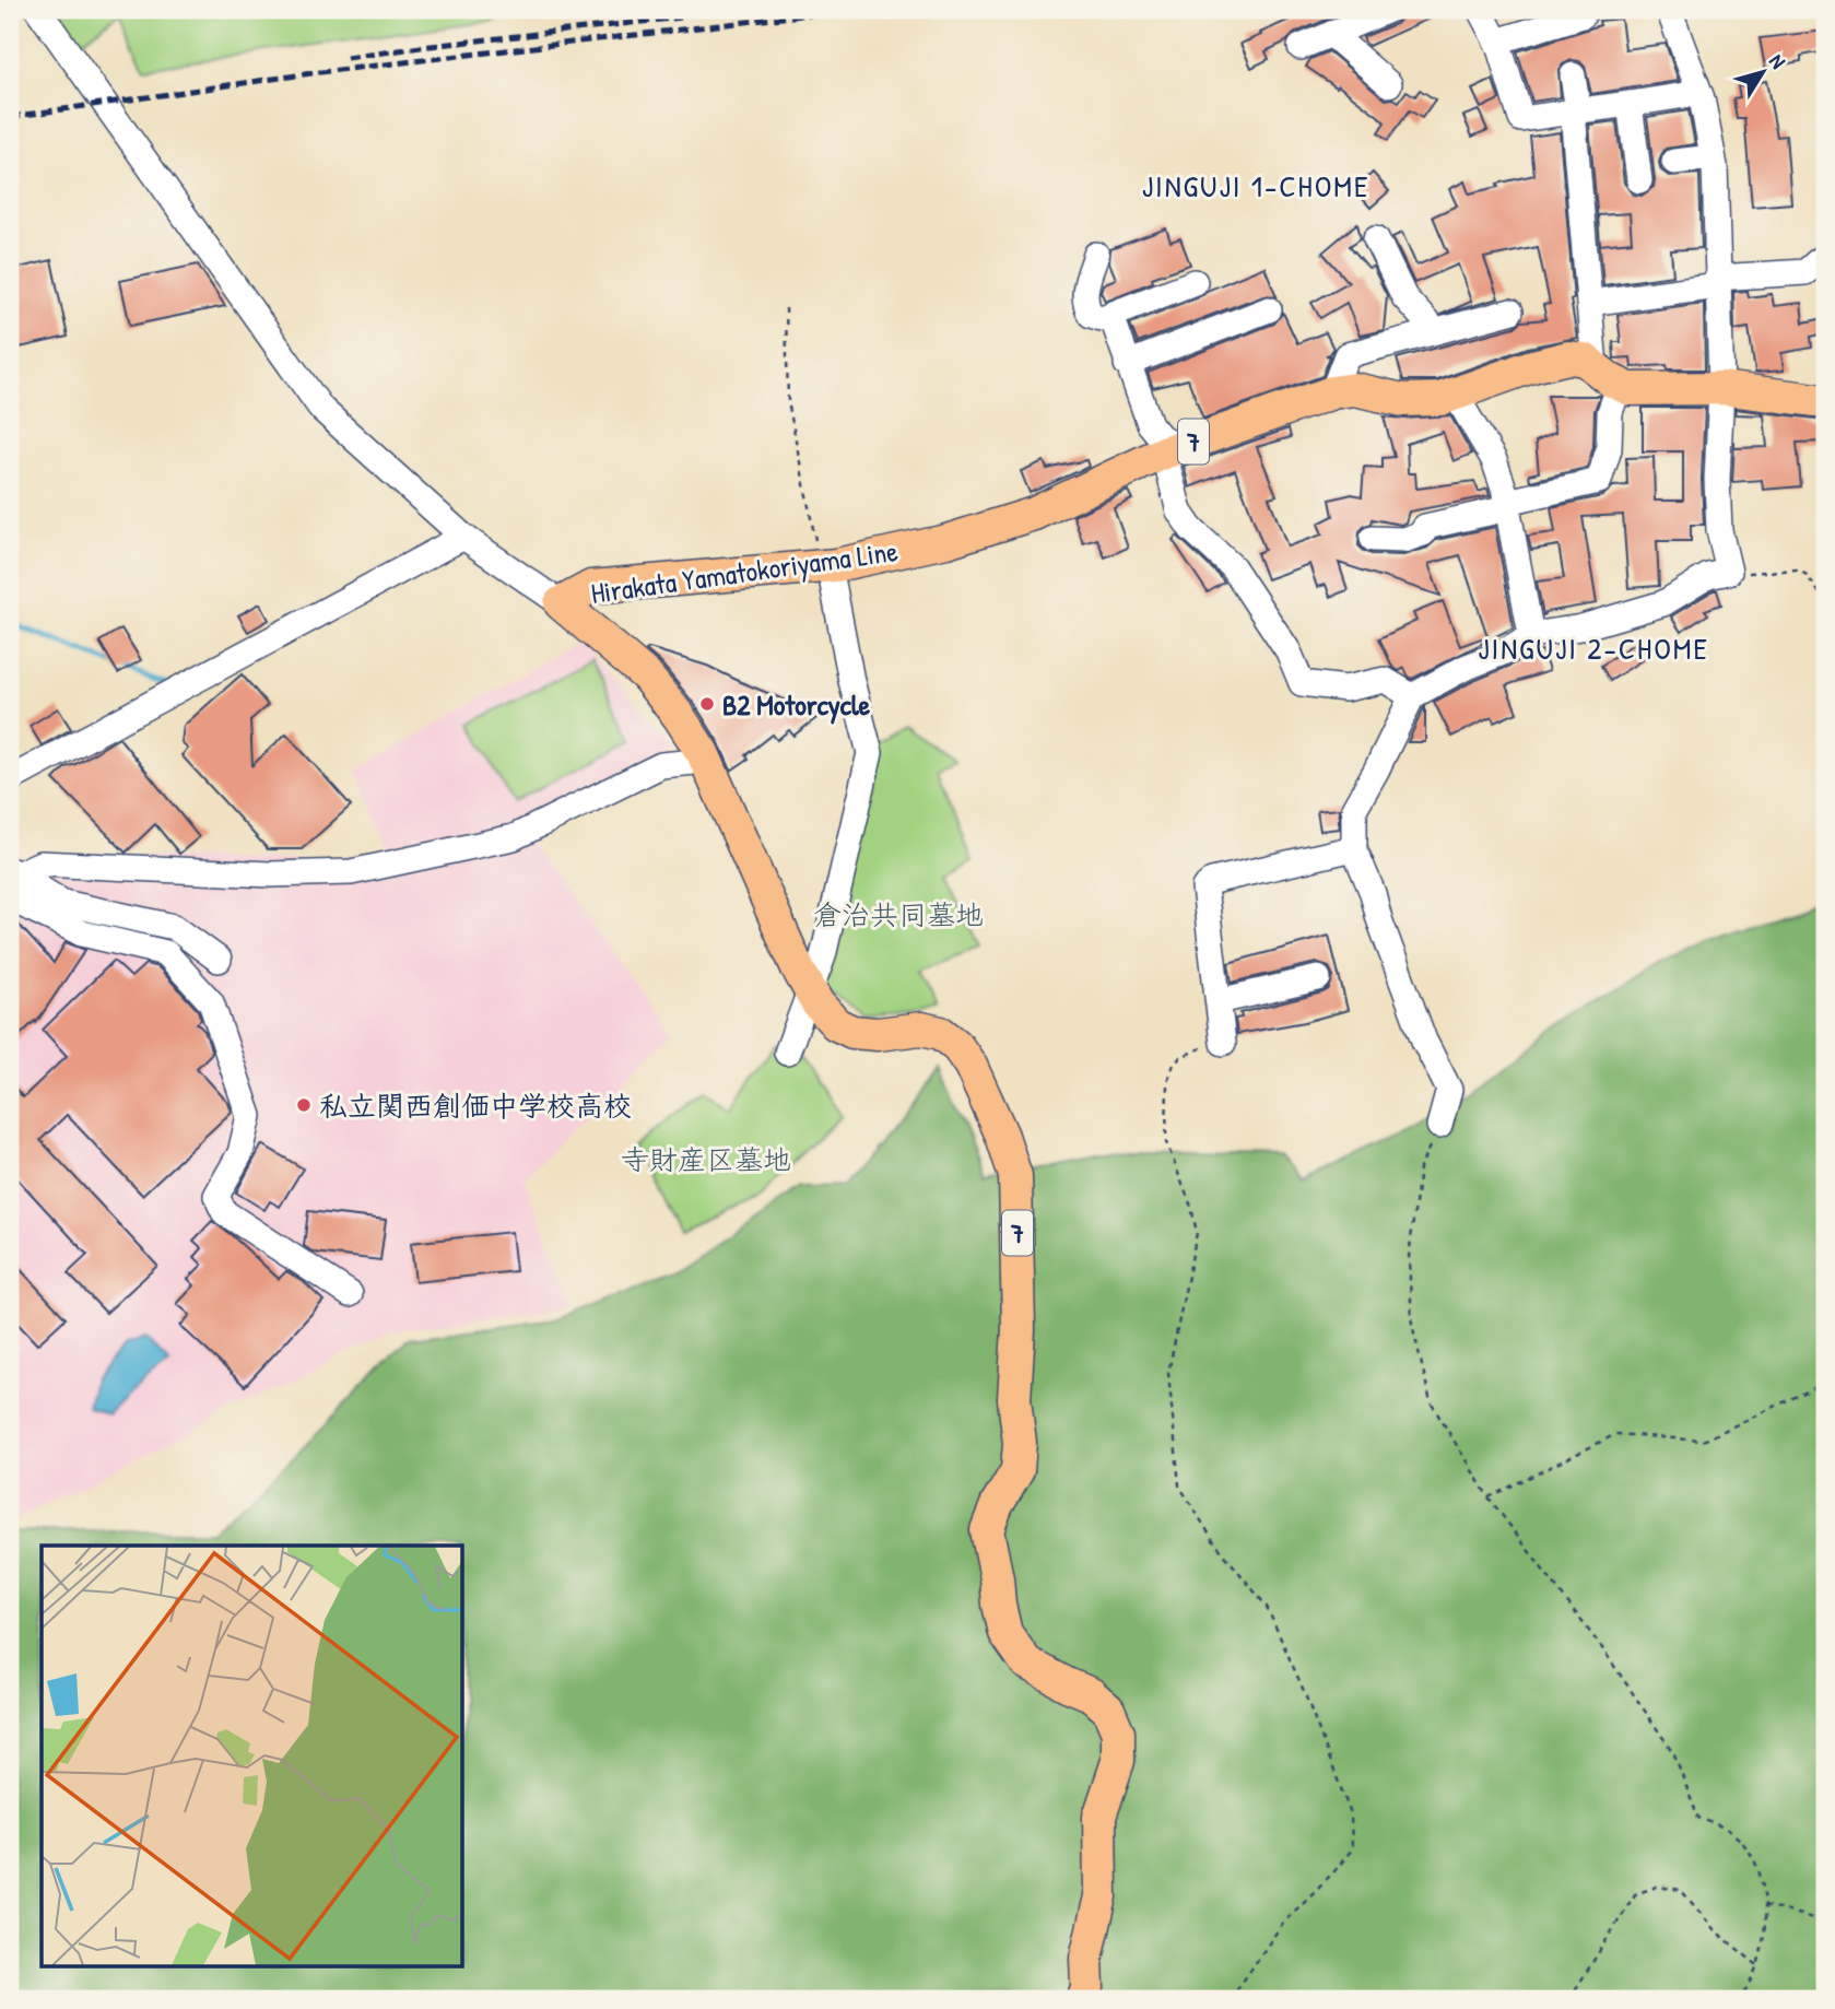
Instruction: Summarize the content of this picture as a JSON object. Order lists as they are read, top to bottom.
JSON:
{
  "streets": {
    "main road": ["7", "Hirakata Yamatokoriyama Line"]
  },
  "districts": ["JINGUJI 1-CHOME", "JINGUJI 2-CHOME"],
  "parks": ["倉治共同墓地", "寺財産区墓地"],
  "places": ["B2 Motorcycle", "私立関西創価中学校高校"],
  "north": "top right"
}
